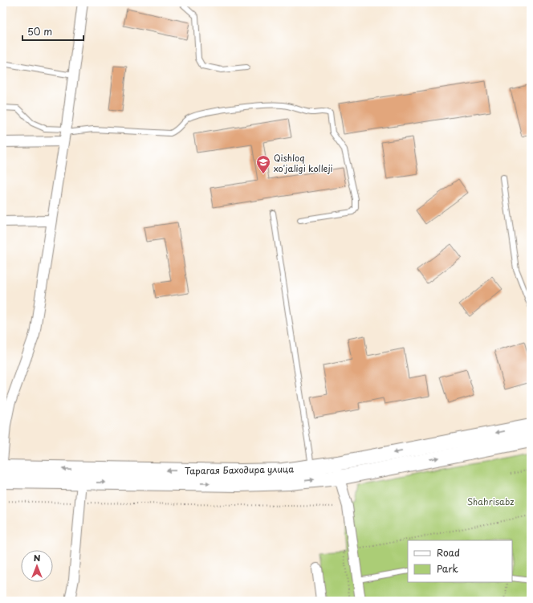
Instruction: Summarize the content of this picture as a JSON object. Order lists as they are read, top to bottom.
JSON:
{
  "streets": {
    "main road": ["Тарагая Баходира улица"]
  },
  "parks": ["Shahrisabz"],
  "places": {
    "school or university": ["Qishloq xo'jaligi kolleji"]
  },
  "legend": ["Road", "Park"],
  "scale_bar": "50 m",
  "north": "top"
}
